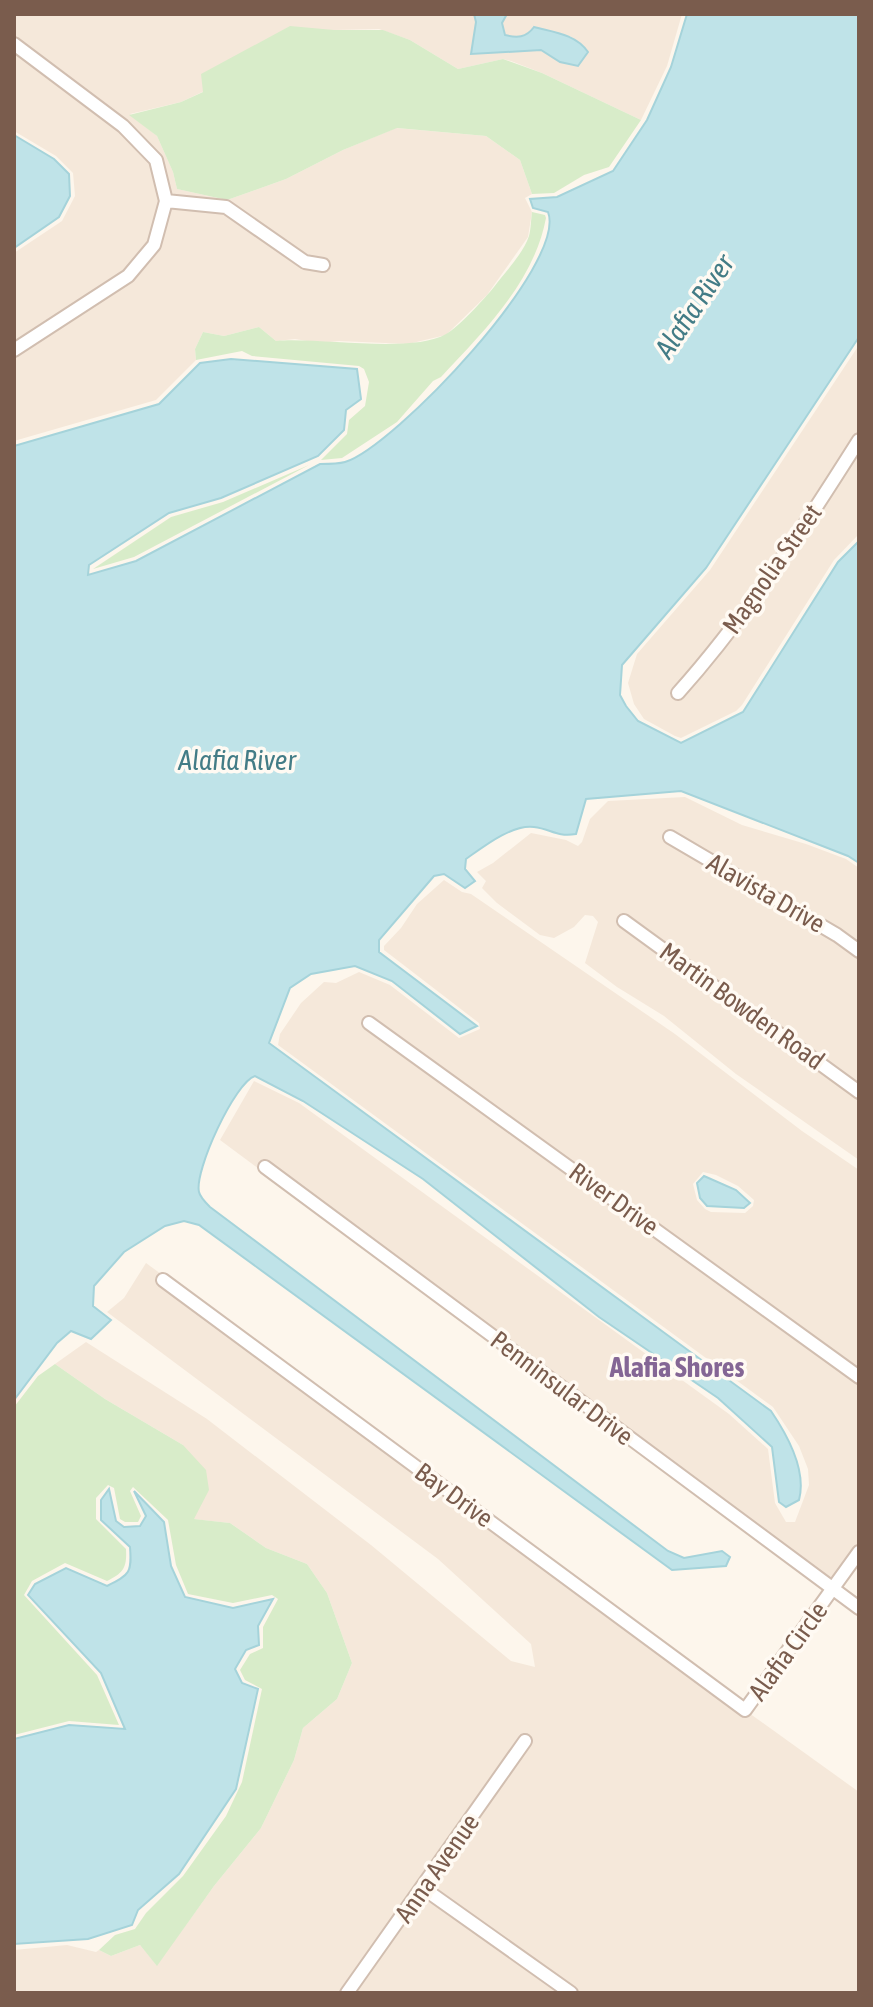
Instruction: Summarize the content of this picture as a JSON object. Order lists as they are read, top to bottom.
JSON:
{
  "streets": {
    "street": [
      "Magnolia Street",
      "Alavista Drive",
      "Martin Bowden Road",
      "River Drive",
      "Penninsular Drive",
      "Bay Drive",
      "Alafia Circle",
      "Anna Avenue"
    ]
  },
  "crossings": [
    ["Penninsular Drive", "Alafia Circle"],
    ["Bay Drive", "Alafia Circle"]
  ],
  "districts": ["Alafia Shores"],
  "water": ["Alafia River"]
}
